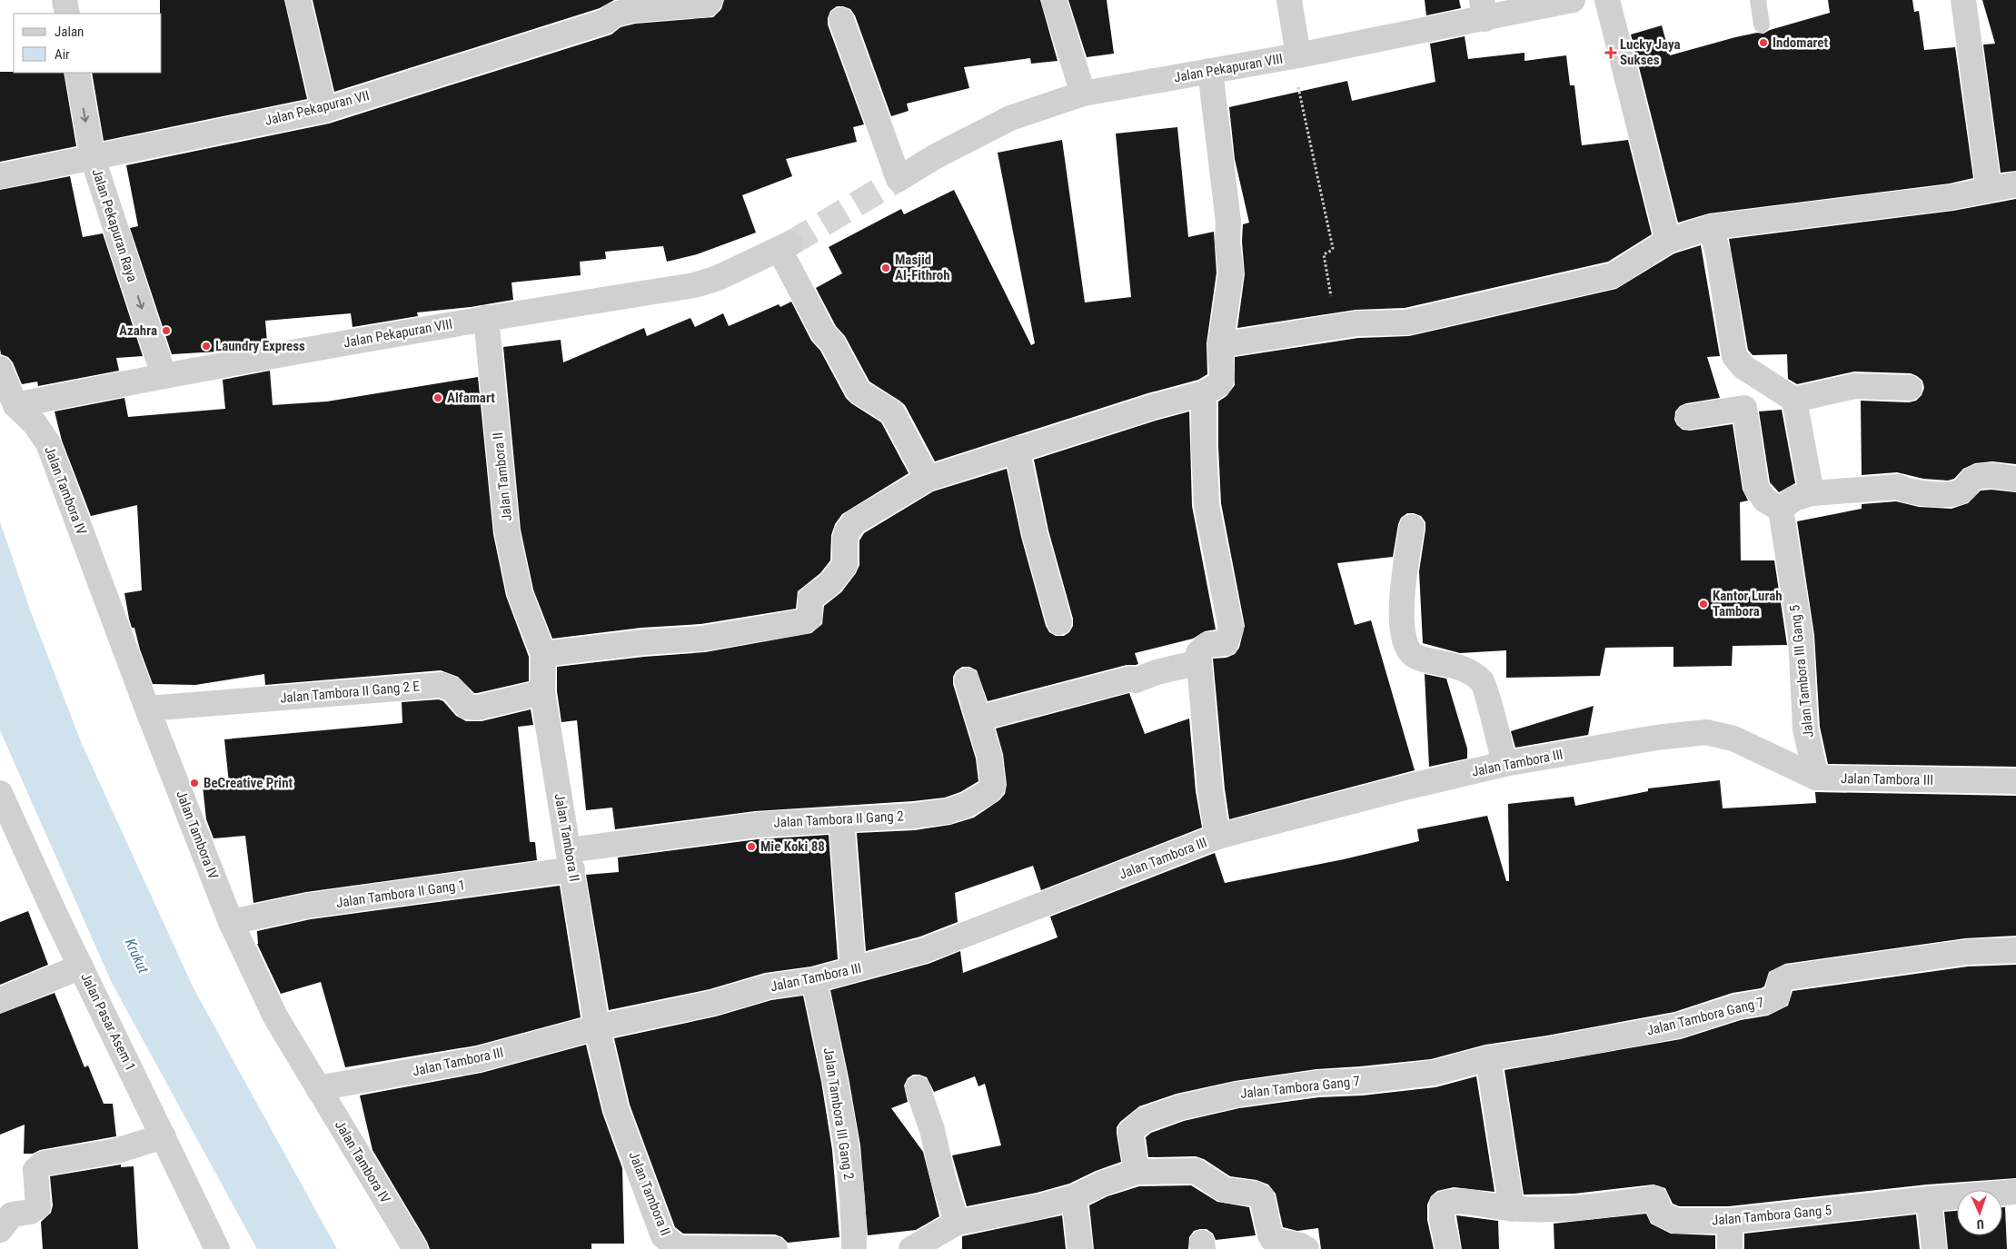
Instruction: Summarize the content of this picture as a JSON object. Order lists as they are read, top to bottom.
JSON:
{
  "streets": {
    "street": [
      "Jalan Pekapuran VIII",
      "Jalan Pekapuran VII",
      "Jalan Pekapuran Raya",
      "Jalan Tambora II",
      "Jalan Tambora IV",
      "Jalan Tambora III Gang 5",
      "Jalan Tambora II Gang 2 E",
      "Jalan Tambora III",
      "Jalan Tambora II Gang 2",
      "Jalan Tambora II Gang 1",
      "Jalan Tambora Gang 7",
      "Jalan Pasar Asem 1",
      "Jalan Tambora III Gang 2",
      "Jalan Tambora Gang 5"
    ]
  },
  "crossings": [
    ["Jalan Pekapuran VIII", "Jalan Pekapuran Raya"],
    ["Jalan Pekapuran VIII", "Jalan Tambora II"],
    ["Jalan Pekapuran VIII", "Jalan Tambora IV"],
    ["Jalan Pekapuran VII", "Jalan Pekapuran Raya"],
    ["Jalan Tambora II", "Jalan Tambora II Gang 2 E"],
    ["Jalan Tambora II", "Jalan Tambora III"],
    ["Jalan Tambora II", "Jalan Tambora II Gang 2"],
    ["Jalan Tambora II", "Jalan Tambora II Gang 1"],
    ["Jalan Tambora IV", "Jalan Tambora II Gang 2 E"],
    ["Jalan Tambora IV", "Jalan Tambora III"],
    ["Jalan Tambora IV", "Jalan Tambora II Gang 1"],
    ["Jalan Tambora III Gang 5", "Jalan Tambora III"],
    ["Jalan Tambora III", "Jalan Tambora III Gang 2"],
    ["Jalan Tambora II Gang 2", "Jalan Tambora II Gang 1"]
  ],
  "one_way": ["Jalan Pekapuran Raya"],
  "water": ["Krukut"],
  "places": {
    "other": [
      "Indomaret",
      "Masjid Al-Fithroh",
      "Azahra",
      "Laundry Express",
      "Alfamart",
      "Kantor Lurah Tambora",
      "BeCreative Print",
      "Mie Koki 88"
    ],
    "health": ["Lucky Jaya Sukses"]
  },
  "legend": ["Jalan", "Air"],
  "north": "bottom"
}
